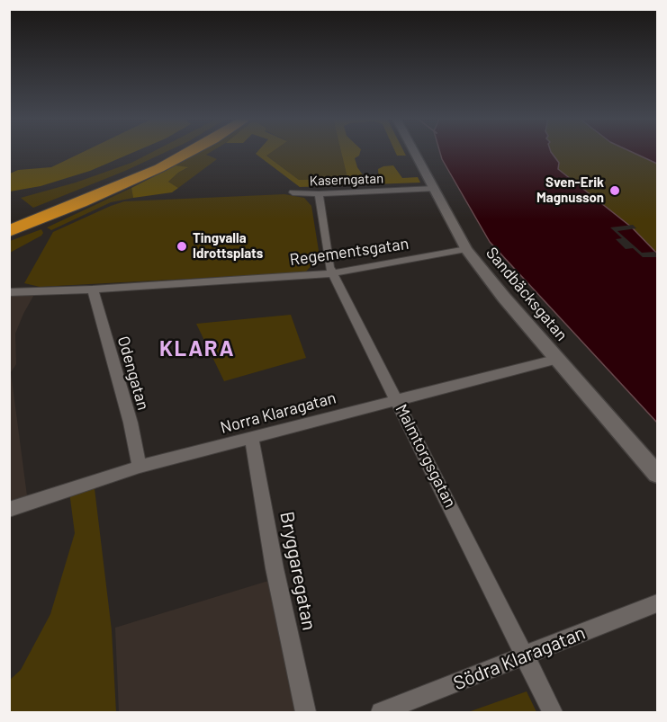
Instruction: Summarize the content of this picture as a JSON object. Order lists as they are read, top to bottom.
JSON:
{
  "streets": {
    "street": [
      "Kaserngatan",
      "Regementsgatan",
      "Sandbäcksgatan",
      "Odengatan",
      "Norra Klaragatan",
      "Malmtorgsgatan",
      "Bryggaregatan",
      "Södra Klaragatan"
    ]
  },
  "crossings": [
    ["Kaserngatan", "Sandbäcksgatan"],
    ["Kaserngatan", "Malmtorgsgatan"],
    ["Regementsgatan", "Sandbäcksgatan"],
    ["Regementsgatan", "Odengatan"],
    ["Regementsgatan", "Malmtorgsgatan"],
    ["Sandbäcksgatan", "Norra Klaragatan"],
    ["Odengatan", "Norra Klaragatan"],
    ["Norra Klaragatan", "Malmtorgsgatan"],
    ["Norra Klaragatan", "Bryggaregatan"],
    ["Malmtorgsgatan", "Södra Klaragatan"]
  ],
  "districts": ["KLARA"],
  "places": ["Sven-Erik Magnusson", "Tingvalla Idrottsplats"]
}
